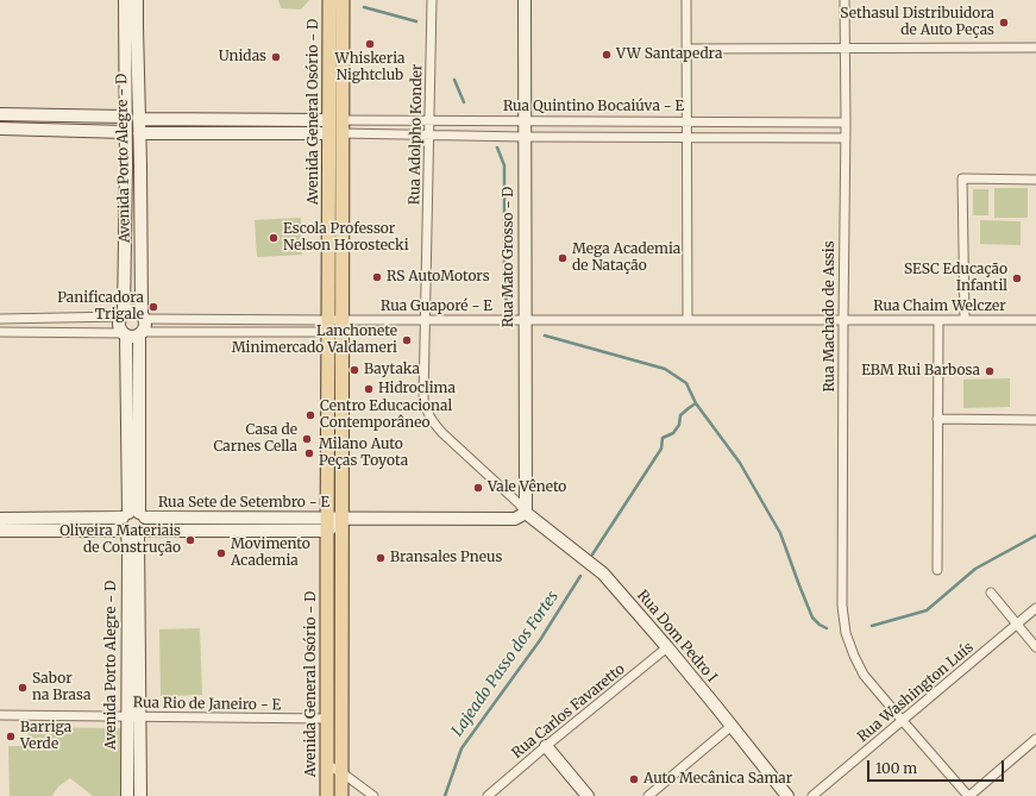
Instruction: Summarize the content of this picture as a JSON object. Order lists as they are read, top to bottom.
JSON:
{
  "streets": {
    "main road": ["Avenida General Osório - D"],
    "street": [
      "Rua Quintino Bocaiúva - E",
      "Rua Adolpho Konder",
      "Avenida Porto Alegre - D",
      "Rua Mato Grosso - D",
      "Rua Guaporé - E",
      "Rua Chaim Welczer",
      "Rua Machado de Assis",
      "Rua Sete de Setembro - E",
      "Rua Dom Pedro I",
      "Rua Washington Luís",
      "Rua Rio de Janeiro - E",
      "Rua Carlos Favaretto"
    ]
  },
  "crossings": [
    ["Rua Quintino Bocaiúva - E", "Avenida General Osório - D"],
    ["Rua Quintino Bocaiúva - E", "Rua Adolpho Konder"],
    ["Rua Quintino Bocaiúva - E", "Avenida Porto Alegre - D"],
    ["Rua Quintino Bocaiúva - E", "Rua Mato Grosso - D"],
    ["Rua Quintino Bocaiúva - E", "Rua Machado de Assis"],
    ["Avenida General Osório - D", "Rua Guaporé - E"],
    ["Avenida General Osório - D", "Rua Sete de Setembro - E"],
    ["Avenida General Osório - D", "Rua Rio de Janeiro - E"],
    ["Rua Adolpho Konder", "Rua Mato Grosso - D"],
    ["Rua Adolpho Konder", "Rua Guaporé - E"],
    ["Rua Adolpho Konder", "Rua Sete de Setembro - E"],
    ["Rua Adolpho Konder", "Rua Dom Pedro I"],
    ["Avenida Porto Alegre - D", "Rua Guaporé - E"],
    ["Avenida Porto Alegre - D", "Rua Sete de Setembro - E"],
    ["Avenida Porto Alegre - D", "Rua Rio de Janeiro - E"],
    ["Rua Mato Grosso - D", "Rua Guaporé - E"],
    ["Rua Mato Grosso - D", "Rua Sete de Setembro - E"],
    ["Rua Mato Grosso - D", "Rua Dom Pedro I"],
    ["Rua Guaporé - E", "Rua Chaim Welczer"],
    ["Rua Guaporé - E", "Rua Machado de Assis"],
    ["Rua Chaim Welczer", "Rua Machado de Assis"],
    ["Rua Machado de Assis", "Rua Washington Luís"],
    ["Rua Sete de Setembro - E", "Rua Dom Pedro I"],
    ["Rua Dom Pedro I", "Rua Carlos Favaretto"]
  ],
  "water": ["Lajeado Passo dos Fortes"],
  "places": [
    "Sethasul Distribuidora de Auto Peças",
    "Whiskeria Nightclub",
    "VW Santapedra",
    "Unidas",
    "Escola Professor Nelson Horostecki",
    "Mega Academia de Natação",
    "RS AutoMotors",
    "SESC Educação Infantil",
    "Panificadora Trigale",
    "Lanchonete Minimercado Valdameri",
    "Baytaka",
    "EBM Rui Barbosa",
    "Hidroclima",
    "Centro Educacional Contemporâneo",
    "Casa de Carnes Cella",
    "Milano Auto Peças Toyota",
    "Vale Vêneto",
    "Oliveira Materiais de Construção",
    "Movimento Academia",
    "Bransales Pneus",
    "Sabor na Brasa",
    "Barriga Verde",
    "Auto Mecânica Samar"
  ],
  "scale_bar": "100 m"
}
